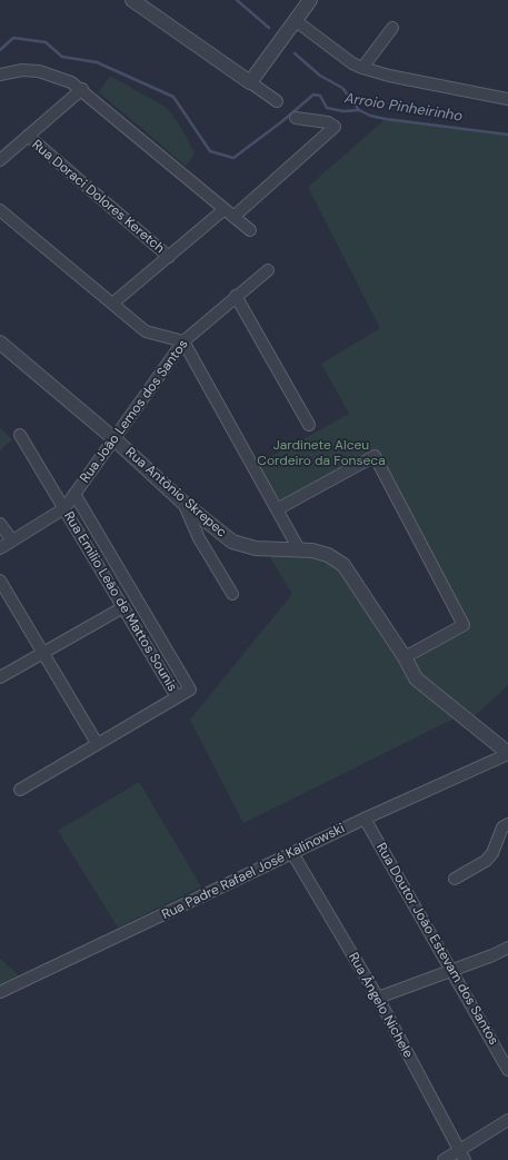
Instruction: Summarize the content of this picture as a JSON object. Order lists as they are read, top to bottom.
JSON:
{
  "streets": {
    "street": [
      "Rua Doraci Dolores Keretch",
      "Rua João Lemos dos Santos",
      "Rua Antônio Skrepec",
      "Rua Emilio Leão de Mattos Sounis",
      "Rua Padre Rafael José Kalinowski",
      "Rua Doutor João Estevam dos Santos",
      "Rua Ângelo Nichele"
    ]
  },
  "crossings": [
    ["Rua João Lemos dos Santos", "Rua Antônio Skrepec"],
    ["Rua João Lemos dos Santos", "Rua Emilio Leão de Mattos Sounis"],
    ["Rua Antônio Skrepec", "Rua Padre Rafael José Kalinowski"],
    ["Rua Padre Rafael José Kalinowski", "Rua Doutor João Estevam dos Santos"],
    ["Rua Padre Rafael José Kalinowski", "Rua Ângelo Nichele"]
  ],
  "water": ["Arroio Pinheirinho"],
  "parks": ["Jardinete Alceu Cordeiro da Fonseca"]
}
